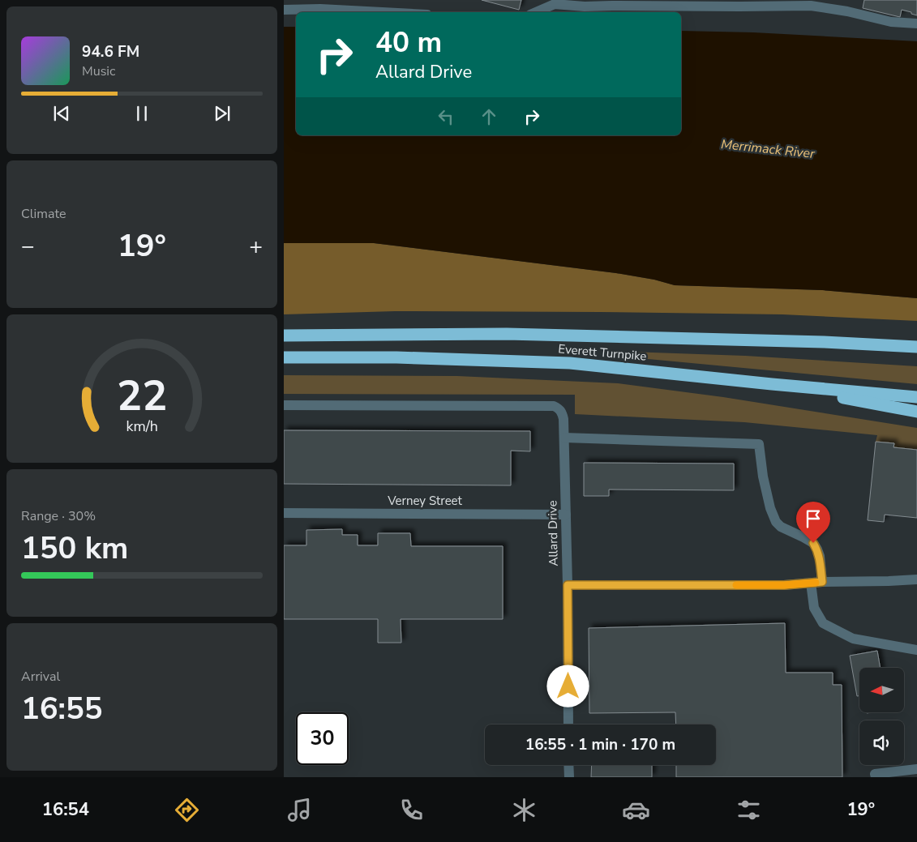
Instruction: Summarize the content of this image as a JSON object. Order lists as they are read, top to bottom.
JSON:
{
  "streets": {
    "highway": ["Everett Turnpike"],
    "street": ["Verney Street", "Allard Drive"]
  },
  "crossings": [
    ["Verney Street", "Allard Drive"]
  ],
  "water": ["Merrimack River"],
  "north": "left",
  "page": {
    "turn": ["40 m", "Allard Drive"],
    "song": ["94.6 FM", "Music"],
    "tile": [
      "Climate",
      ["Range · 30%", "150 km"],
      ["Arrival", "16:55"]
    ],
    "heat": ["−", "19°", "+"],
    "limit": "30",
    "trip": "16:55 · 1 min · 170 m",
    "tabs": ["16:54", "19°"],
    "gauge": ["22", "km/h"]
  }
}
